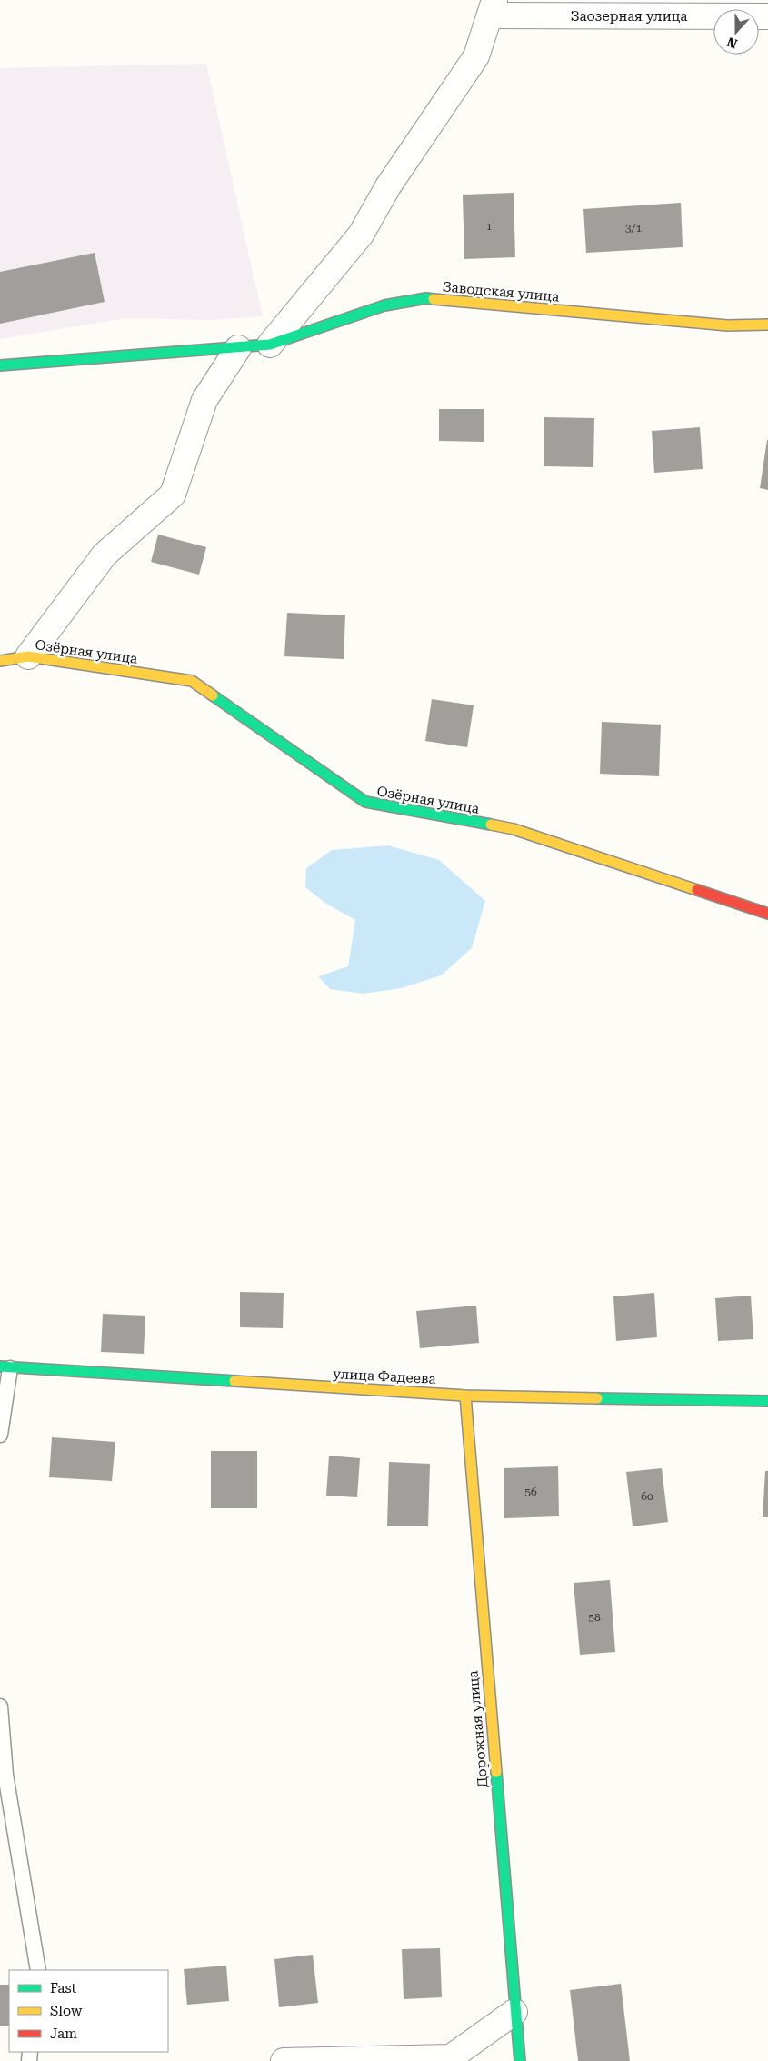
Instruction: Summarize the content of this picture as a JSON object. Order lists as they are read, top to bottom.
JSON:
{
  "streets": {
    "street": [
      "Заозерная улица",
      "Заводская улица",
      "Озёрная улица",
      "улица Фадеева",
      "Дорожная улица"
    ]
  },
  "crossings": [
    ["улица Фадеева", "Дорожная улица"]
  ],
  "house_numbers": [
    "1",
    "3/1",
    "56",
    "60",
    "58"
  ],
  "legend": ["Fast", "Slow", "Jam"],
  "north": "bottom"
}
